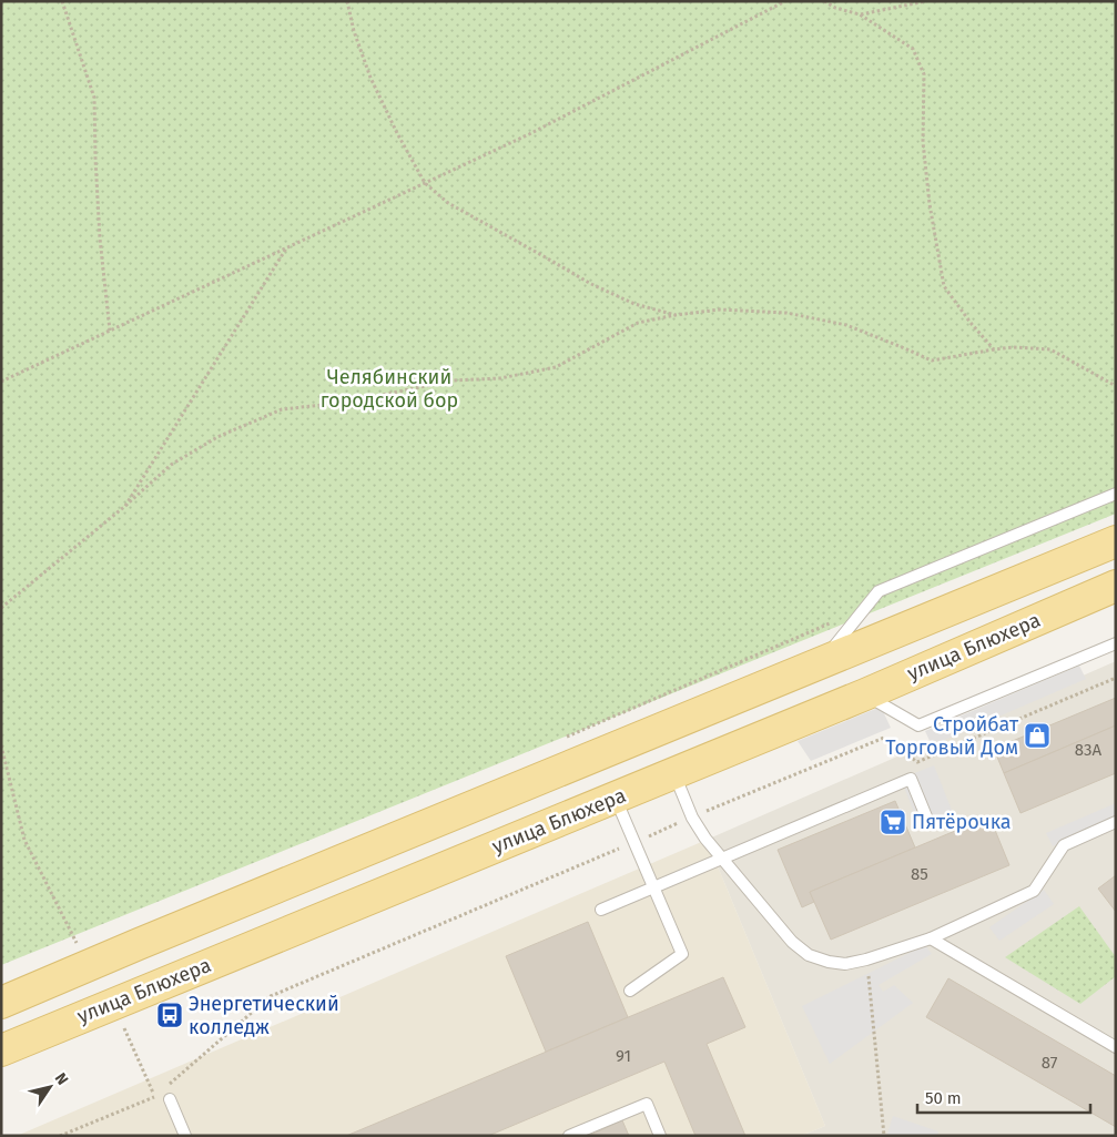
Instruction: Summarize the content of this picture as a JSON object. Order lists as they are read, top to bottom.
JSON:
{
  "streets": {
    "main road": ["улица Блюхера"]
  },
  "parks": ["Челябинский городской бор"],
  "places": {
    "shop": ["Стройбат Торговый Дом"],
    "supermarket": ["Пятёрочка"],
    "bus stop": ["Энергетический колледж"]
  },
  "house_numbers": [
    "83А",
    "85",
    "91",
    "87"
  ],
  "scale_bar": "50 m",
  "north": "top right"
}
